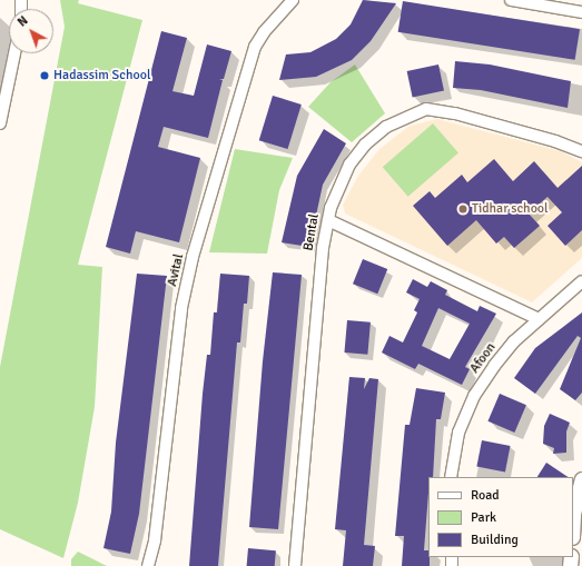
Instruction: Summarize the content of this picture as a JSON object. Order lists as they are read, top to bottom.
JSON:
{
  "streets": {
    "street": ["Bental", "Avital", "Afoon"]
  },
  "places": ["Hadassim School", "Tidhar school"],
  "legend": ["Road", "Park", "Building"],
  "north": "top left"
}
